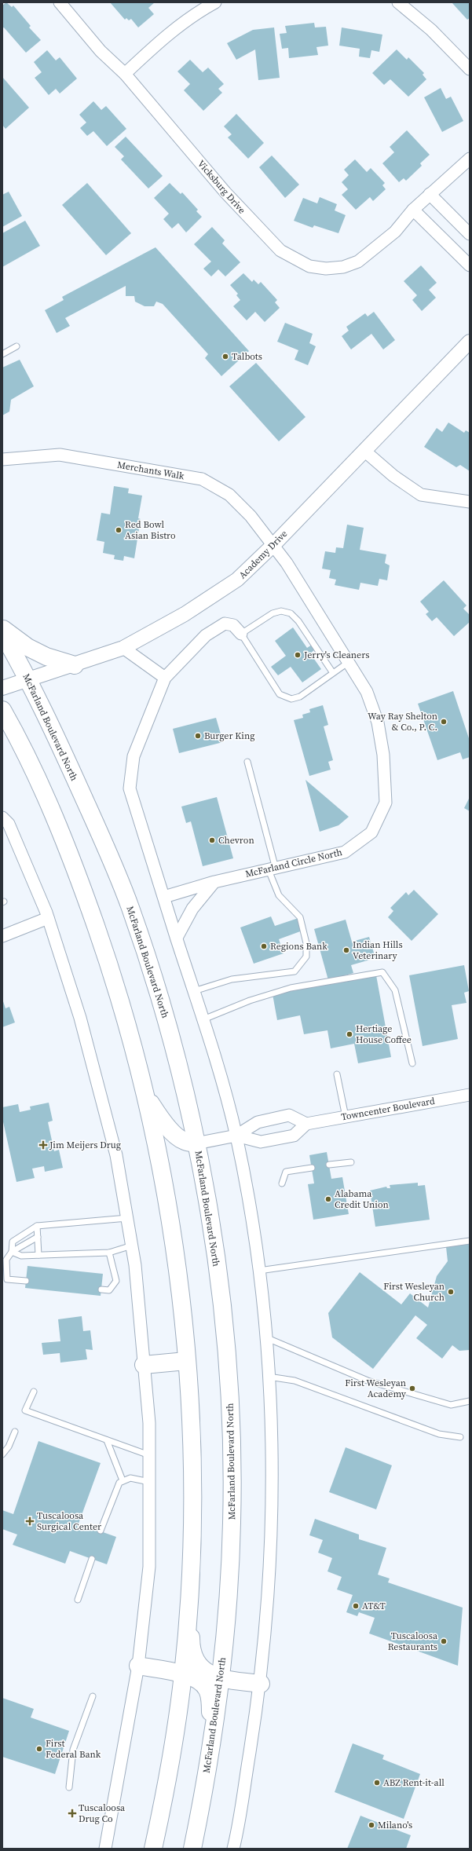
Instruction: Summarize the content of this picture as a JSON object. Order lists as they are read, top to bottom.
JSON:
{
  "streets": {
    "highway": ["McFarland Boulevard North"],
    "street": [
      "Vicksburg Drive",
      "Merchants Walk",
      "Academy Drive",
      "McFarland Circle North",
      "Towncenter Boulevard"
    ]
  },
  "crossings": [
    ["Merchants Walk", "Academy Drive"],
    ["Merchants Walk", "McFarland Circle North"],
    ["Academy Drive", "McFarland Boulevard North"]
  ],
  "places": {
    "other": [
      "Talbots",
      "Red Bowl Asian Bistro",
      "Jerry's Cleaners",
      "Way Ray Shelton & Co., P. C.",
      "Burger King",
      "Chevron",
      "Regions Bank",
      "Indian Hills Veterinary",
      "Hertiage House Coffee",
      "Alabama Credit Union",
      "First Wesleyan Church",
      "First Wesleyan Academy",
      "AT&T",
      "Tuscaloosa Restaurants",
      "First Federal Bank",
      "ABZ Rent-it-all",
      "Milano's"
    ],
    "health": ["Jim Meijers Drug", "Tuscaloosa Surgical Center", "Tuscaloosa Drug Co"]
  }
}
